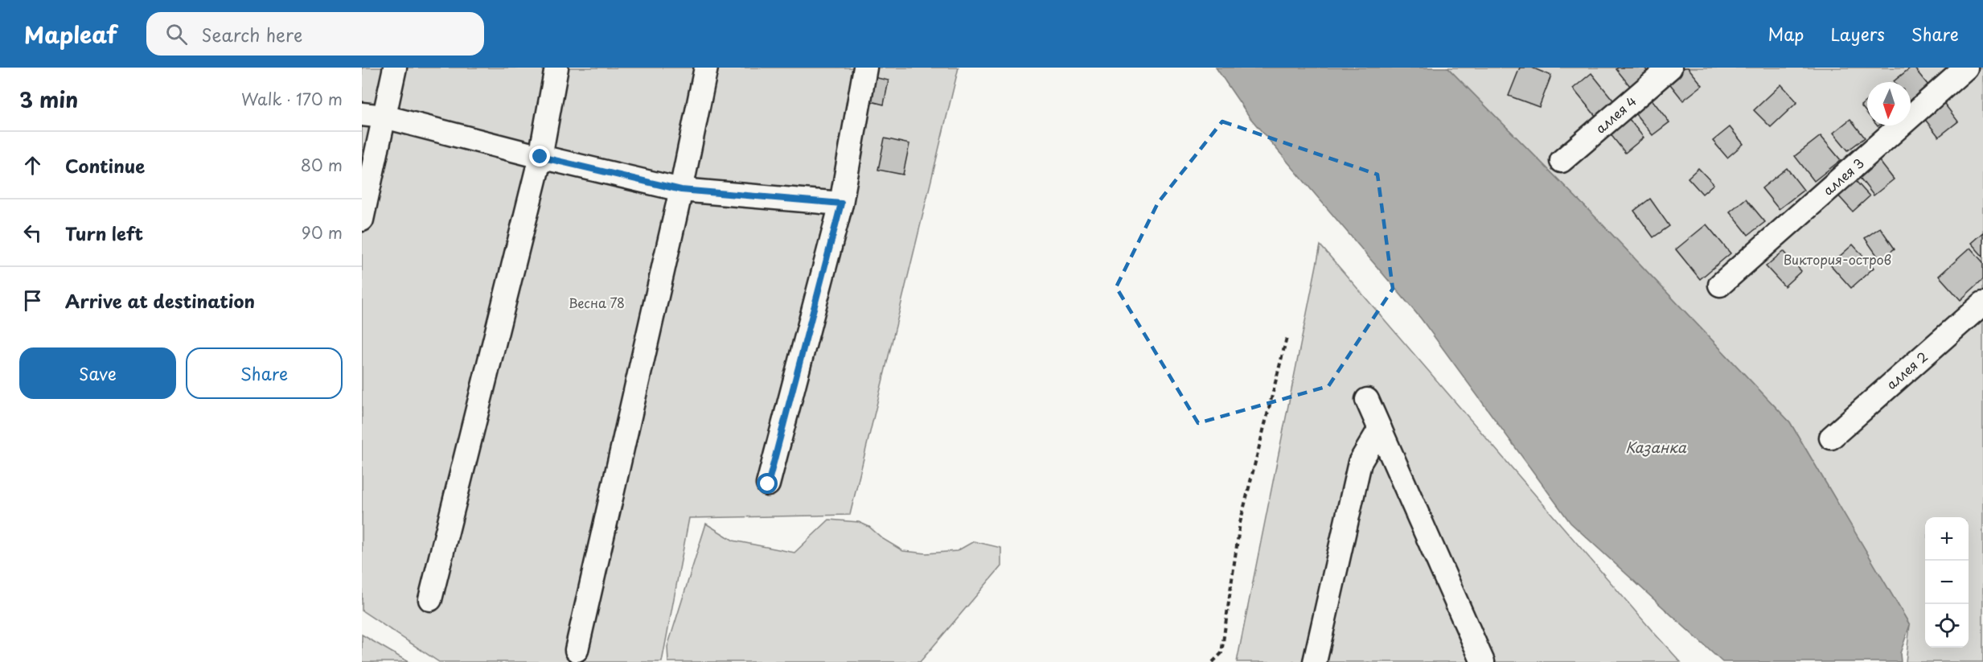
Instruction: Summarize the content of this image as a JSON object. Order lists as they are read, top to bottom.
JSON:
{
  "streets": {
    "lane": ["аллея 4", "аллея 3", "аллея 2"]
  },
  "water": ["Казанка"],
  "parks": ["Виктория-остров", "Весна 78"],
  "north": "bottom",
  "page": {
    "header": "Mapleaf",
    "search": "Search here",
    "nav": ["Map", "Layers", "Share"],
    "heading": ["3 min", "Walk · 170 m"],
    "list": [
      ["Continue", "80 m"],
      ["Turn left", "90 m"],
      "Arrive at destination"
    ],
    "buttons": ["Save", "Share"],
    "map_buttons": ["+", "−"]
  }
}
